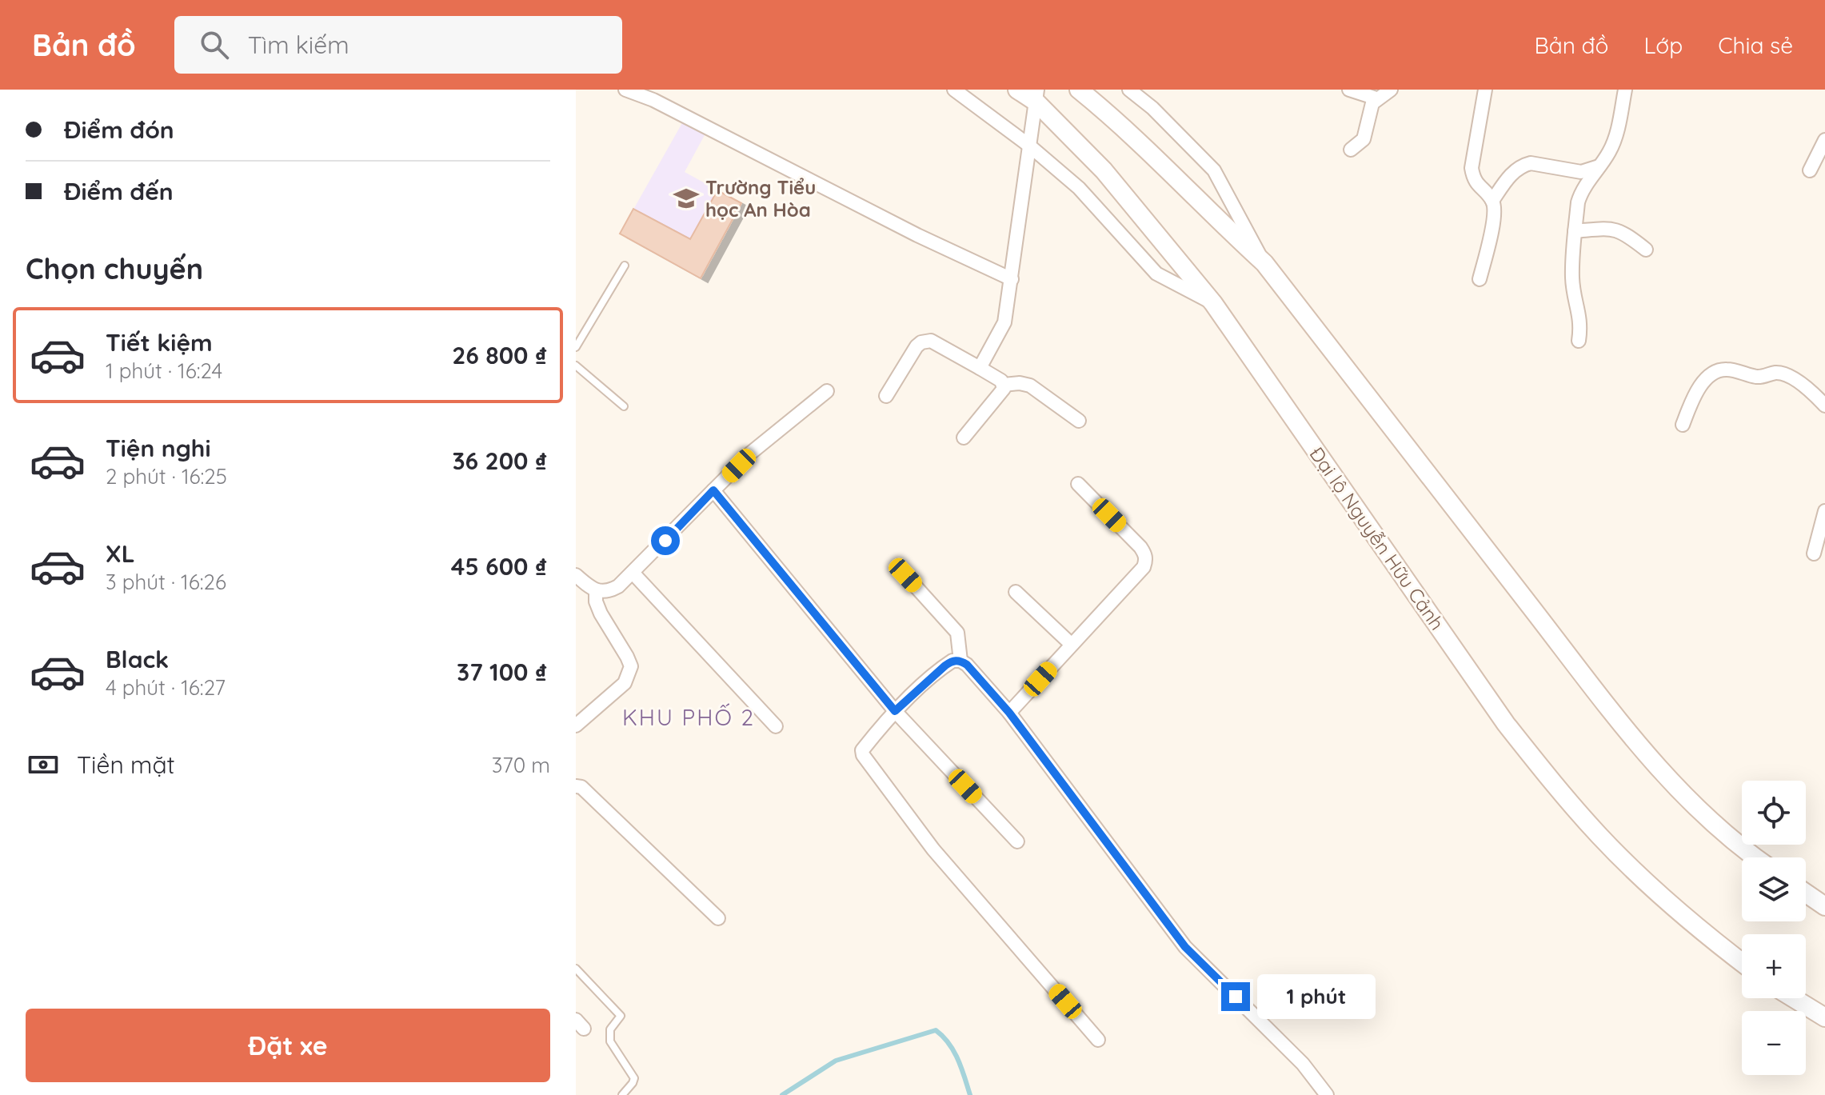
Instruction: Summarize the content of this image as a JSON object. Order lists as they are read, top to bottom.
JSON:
{
  "streets": {
    "main road": ["Đại lộ Nguyễn Hữu Cảnh"]
  },
  "districts": ["KHU PHỐ 2"],
  "places": {
    "school or university": ["Trường Tiểu học An Hòa"]
  },
  "page": {
    "header": "Bản đồ",
    "search": "Tìm kiếm",
    "nav": ["Bản đồ", "Lớp", "Chia sẻ"],
    "banner": ["Điểm đón", "Điểm đến"],
    "heading": "Chọn chuyến",
    "list": [
      {
        "name": "Tiết kiệm",
        "note": "1 phút · 16:24",
        "value": "26 800 ₫"
      },
      {
        "name": "Tiện nghi",
        "note": "2 phút · 16:25",
        "value": "36 200 ₫"
      },
      {
        "name": "XL",
        "note": "3 phút · 16:26",
        "value": "45 600 ₫"
      },
      {
        "name": "Black",
        "note": "4 phút · 16:27",
        "value": "37 100 ₫"
      }
    ],
    "pay": ["Tiền mặt", "370 m"],
    "map_buttons": ["+", "−"],
    "bubble": "1 phút",
    "buttons": "Đặt xe"
  }
}
